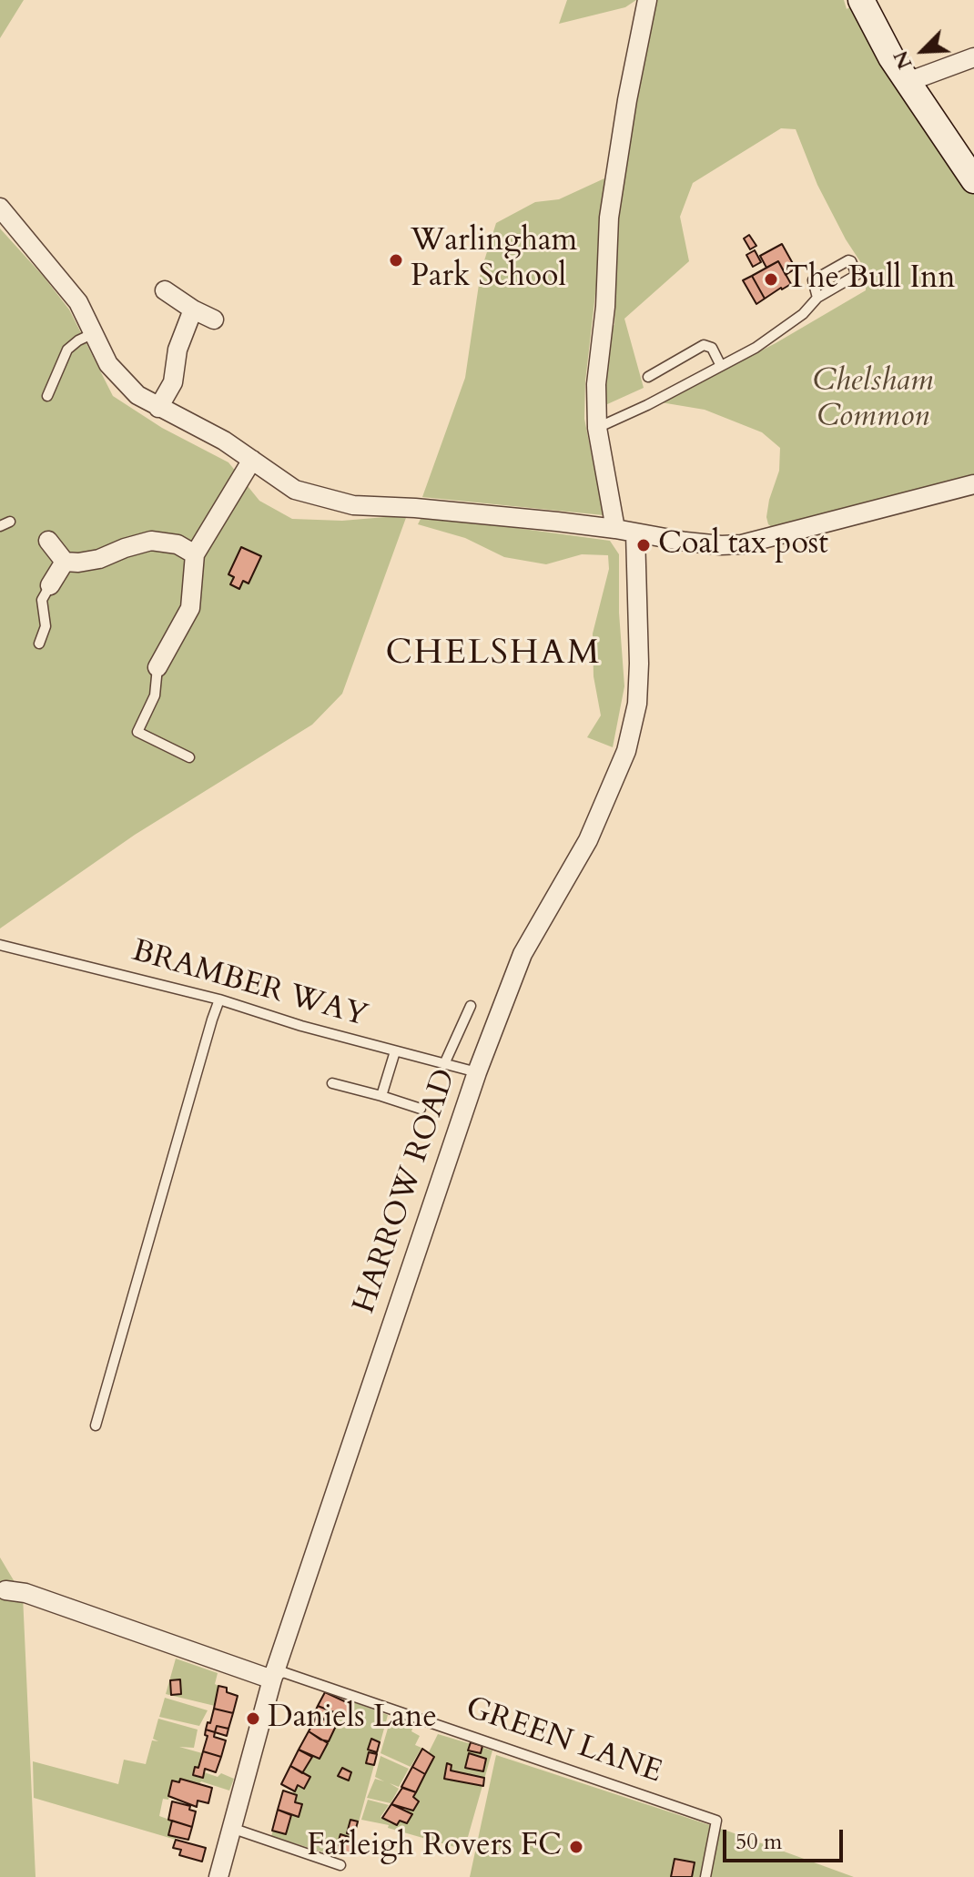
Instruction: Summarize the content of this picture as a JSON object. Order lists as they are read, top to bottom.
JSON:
{
  "streets": {
    "street": ["HARROW ROAD"],
    "lane": ["BRAMBER WAY", "GREEN LANE"]
  },
  "crossings": [
    ["BRAMBER WAY", "HARROW ROAD"],
    ["HARROW ROAD", "GREEN LANE"]
  ],
  "districts": ["CHELSHAM"],
  "parks": ["Chelsham Common"],
  "places": [
    "Warlingham Park School",
    "The Bull Inn",
    "Coal tax post",
    "Daniels Lane",
    "Farleigh Rovers FC"
  ],
  "scale_bar": "50 m",
  "north": "bottom left"
}
